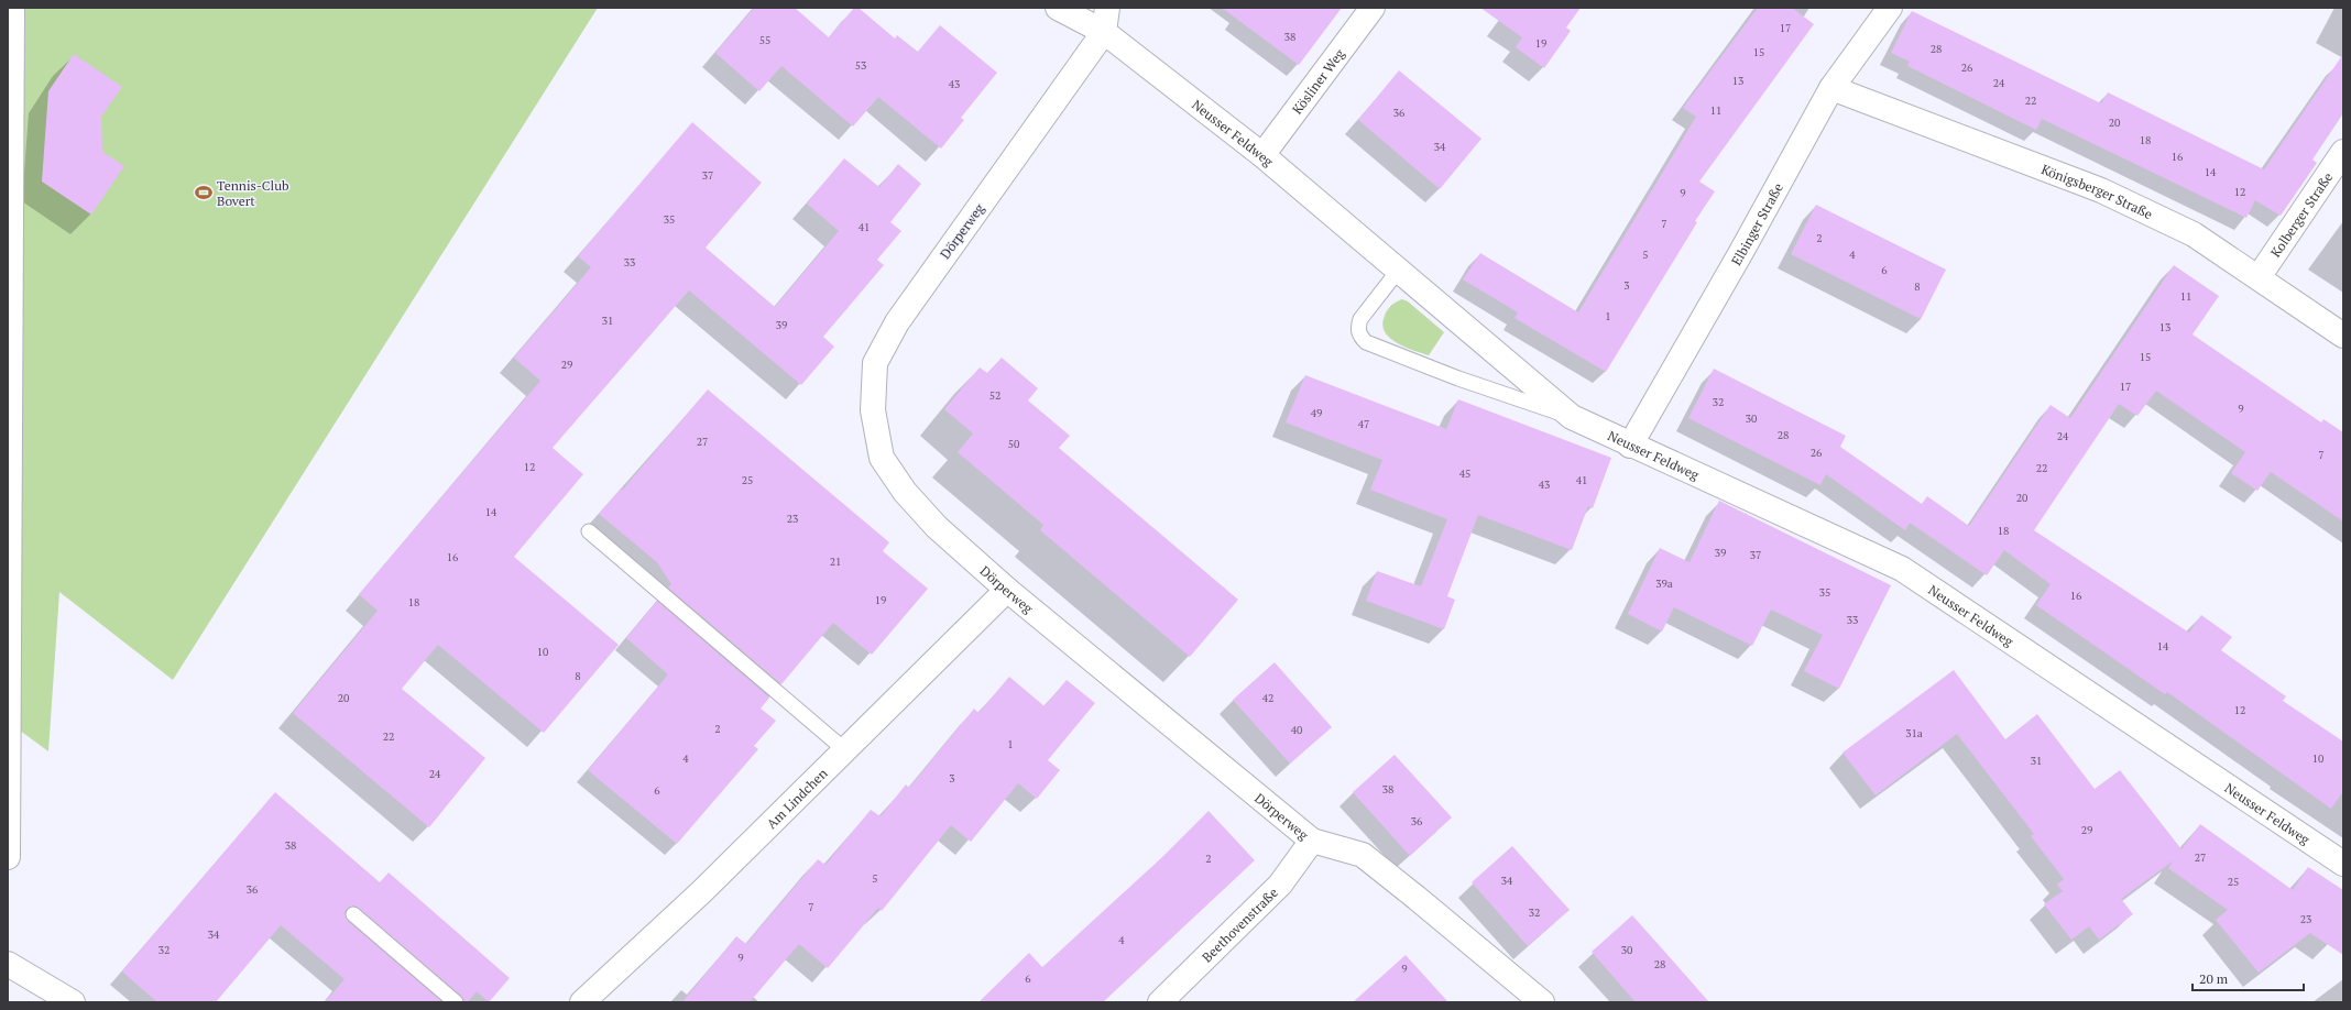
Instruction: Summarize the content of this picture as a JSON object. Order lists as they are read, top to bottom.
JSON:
{
  "streets": {
    "street": [
      "Kösliner Weg",
      "Neusser Feldweg",
      "Königsberger Straße",
      "Kolberger Straße",
      "Elbinger Straße",
      "Dörperweg",
      "Am Lindchen",
      "Beethovenstraße"
    ]
  },
  "crossings": [
    ["Kösliner Weg", "Neusser Feldweg"],
    ["Neusser Feldweg", "Elbinger Straße"],
    ["Neusser Feldweg", "Dörperweg"],
    ["Königsberger Straße", "Kolberger Straße"],
    ["Königsberger Straße", "Elbinger Straße"],
    ["Dörperweg", "Am Lindchen"],
    ["Dörperweg", "Beethovenstraße"]
  ],
  "places": {
    "sports": ["Tennis-Club Bovert"]
  },
  "house_numbers": [
    "17",
    "38",
    "55",
    "19",
    "28",
    "15",
    "53",
    "26",
    "13",
    "24",
    "43",
    "22",
    "11",
    "36",
    "20",
    "18",
    "34",
    "16",
    "14",
    "37",
    "12",
    "9",
    "35",
    "7",
    "41",
    "2",
    "5",
    "4",
    "33",
    "6",
    "3",
    "8",
    "11",
    "1",
    "31",
    "39",
    "13",
    "15",
    "29",
    "17",
    "52",
    "32",
    "9",
    "49",
    "30",
    "47",
    "28",
    "24",
    "27",
    "50",
    "26",
    "7",
    "12",
    "22",
    "45",
    "25",
    "41",
    "43",
    "20",
    "14",
    "23",
    "18",
    "39",
    "37",
    "16",
    "21",
    "39a",
    "35",
    "16",
    "19",
    "18",
    "33",
    "14",
    "10",
    "8",
    "20",
    "42",
    "12",
    "2",
    "40",
    "31a",
    "22",
    "1",
    "4",
    "10",
    "31",
    "24",
    "3",
    "38",
    "6",
    "36",
    "29",
    "38",
    "27",
    "2",
    "5",
    "34",
    "25",
    "36",
    "7",
    "32",
    "23",
    "34",
    "4",
    "32",
    "30",
    "9",
    "28",
    "9",
    "6"
  ],
  "scale_bar": "20 m"
}
